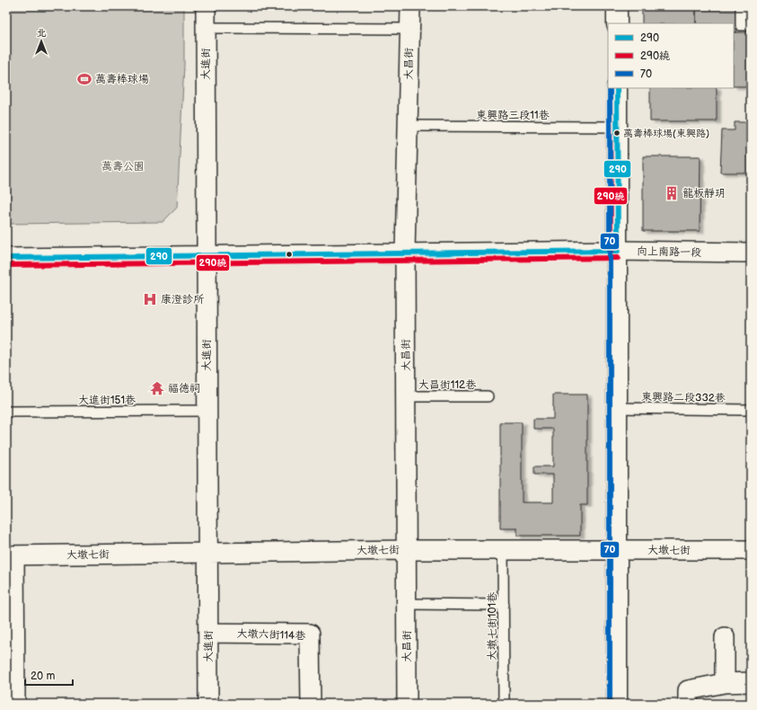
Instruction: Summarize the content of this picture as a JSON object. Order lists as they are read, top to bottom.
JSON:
{
  "streets": {
    "street": [
      "大進街",
      "大昌街",
      "向上南路一段",
      "大墩七街",
      "大墩六街114巷"
    ],
    "lane": [
      "東興路三段11巷",
      "大昌街112巷",
      "東興路二段332巷",
      "大進街151巷",
      "大墩七街101巷"
    ]
  },
  "crossings": [
    ["大進街", "向上南路一段"],
    ["大進街", "大進街151巷"],
    ["大進街", "大墩七街"],
    ["大進街", "大墩六街114巷"],
    ["大昌街", "東興路三段11巷"],
    ["大昌街", "向上南路一段"],
    ["大昌街", "大昌街112巷"],
    ["大昌街", "大墩七街"],
    ["大墩七街", "大墩七街101巷"]
  ],
  "parks": ["萬壽公園"],
  "places": {
    "sports": ["萬壽棒球場"],
    "other": ["萬壽棒球場(東興路)"],
    "building": ["龍板靜玥"],
    "hospital": ["康澄診所"],
    "temple": ["福德祠"]
  },
  "lines": ["transit line 290", "transit line 290繞", "transit line 70"],
  "legend": ["290", "290繞", "70"],
  "scale_bar": "20 m",
  "north": "top"
}
